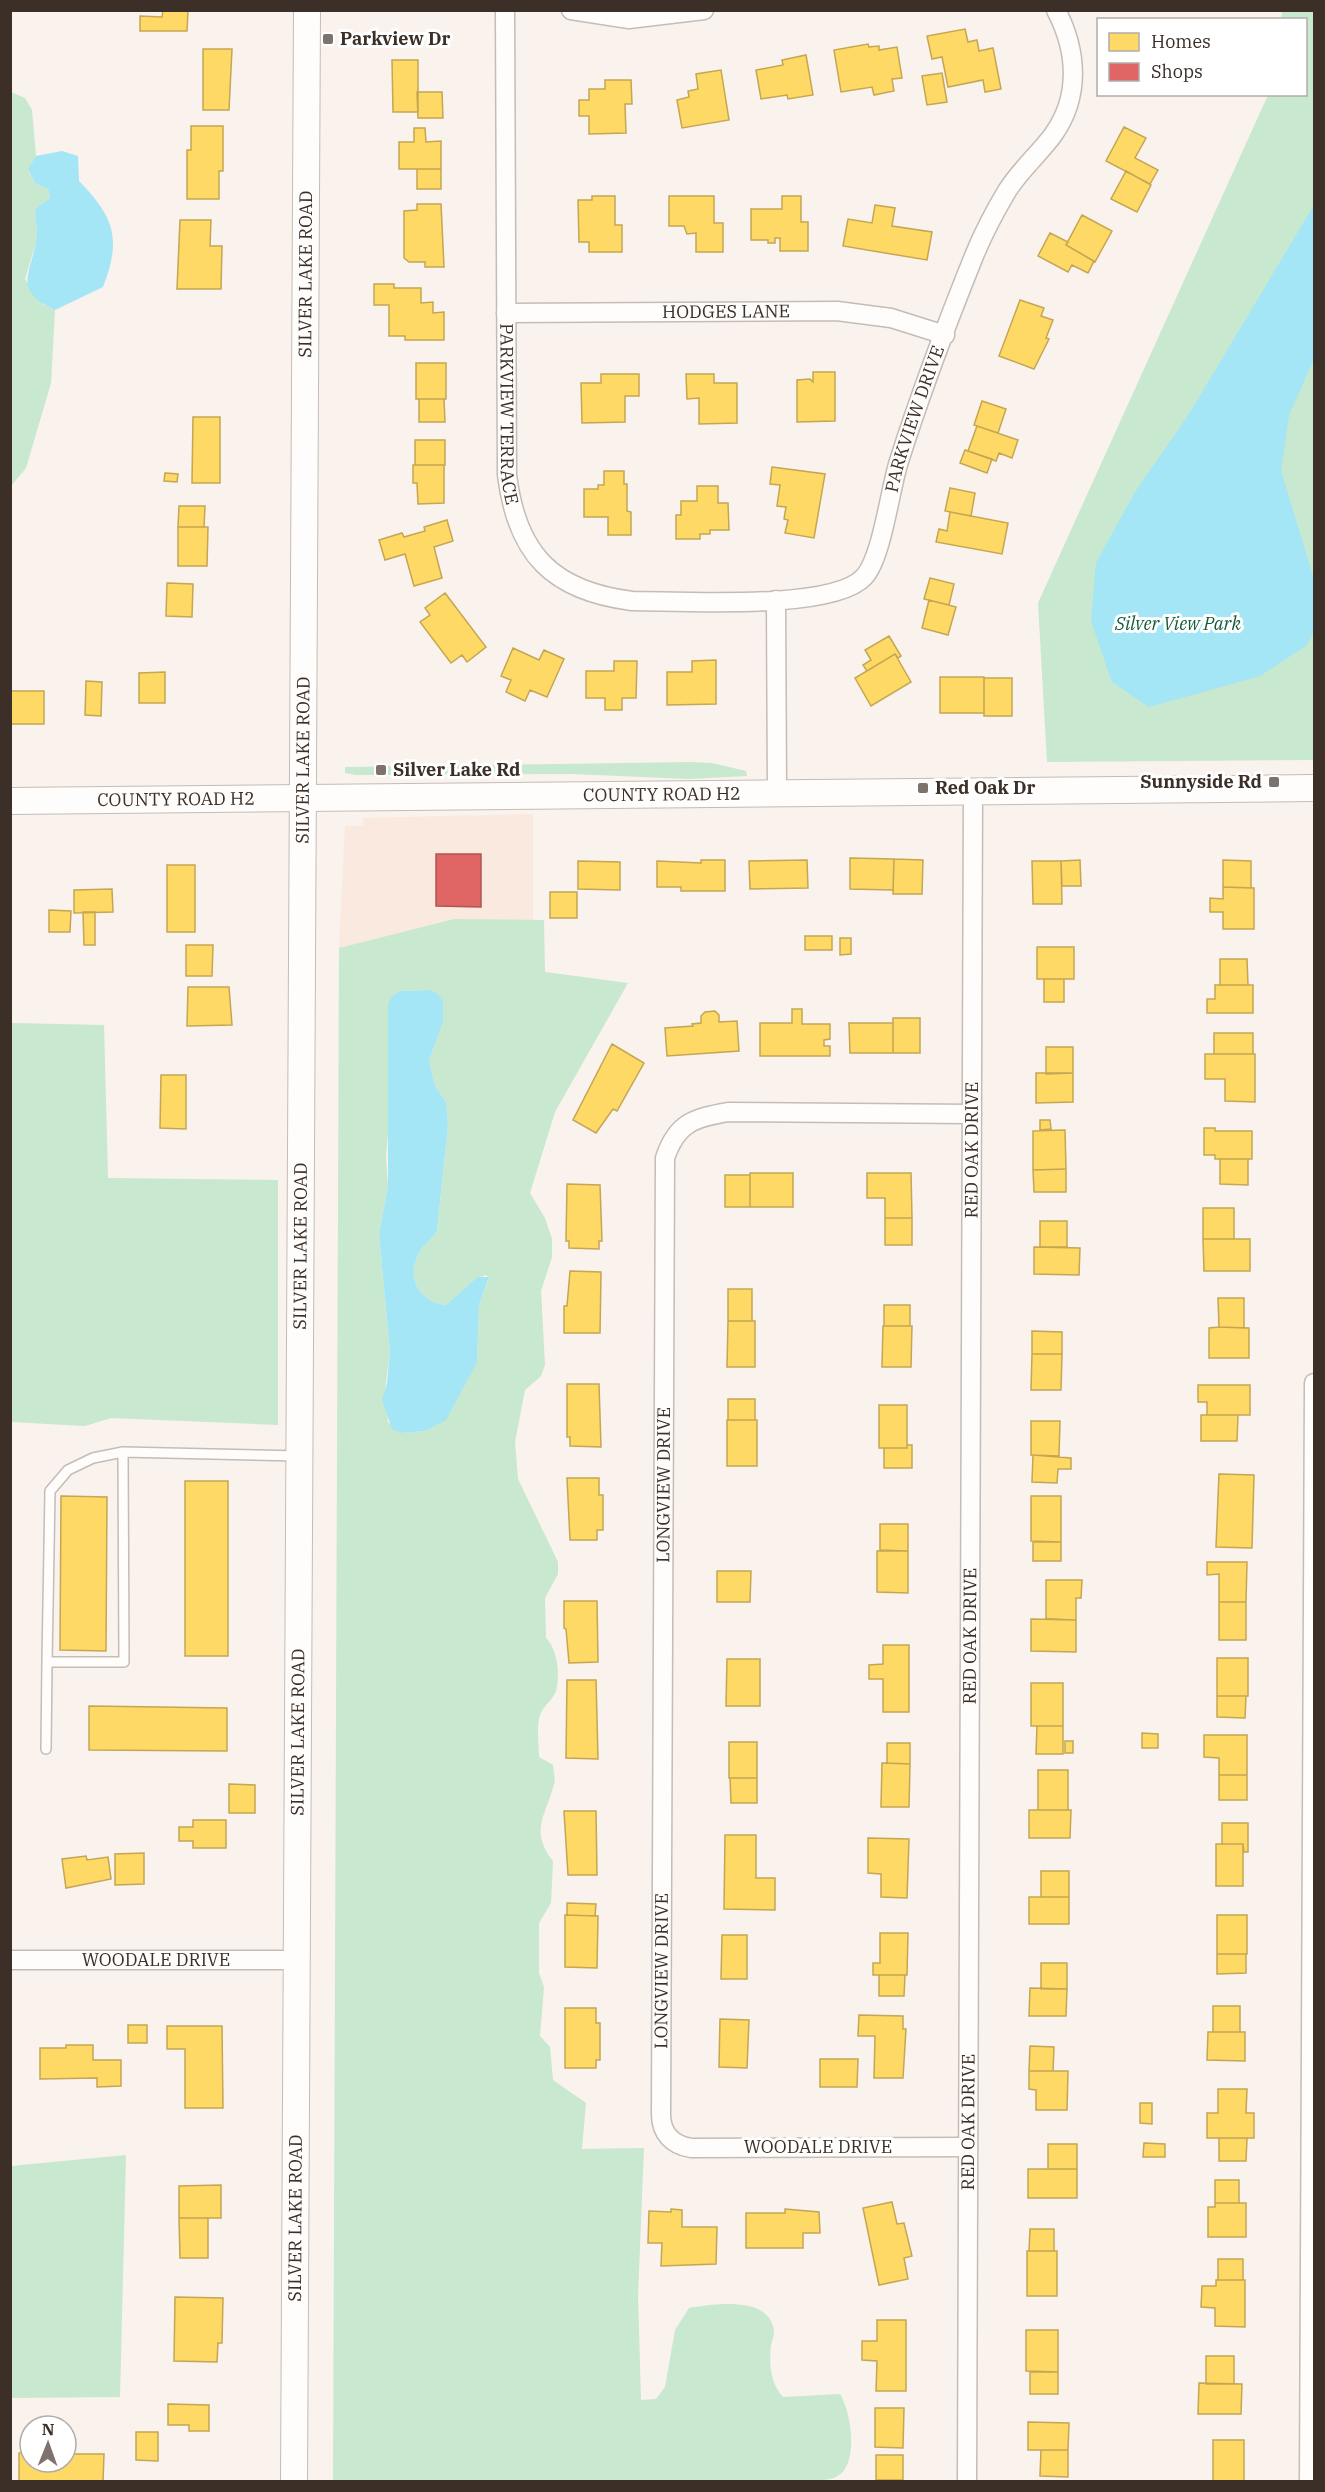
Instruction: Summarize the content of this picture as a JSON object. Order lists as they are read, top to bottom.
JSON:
{
  "streets": {
    "main road": ["SILVER LAKE ROAD", "COUNTY ROAD H2"],
    "street": [
      "HODGES LANE",
      "PARKVIEW TERRACE",
      "PARKVIEW DRIVE",
      "RED OAK DRIVE",
      "LONGVIEW DRIVE",
      "WOODALE DRIVE"
    ]
  },
  "crossings": [
    ["SILVER LAKE ROAD", "COUNTY ROAD H2"],
    ["SILVER LAKE ROAD", "WOODALE DRIVE"],
    ["HODGES LANE", "PARKVIEW TERRACE"],
    ["HODGES LANE", "PARKVIEW DRIVE"],
    ["PARKVIEW TERRACE", "PARKVIEW DRIVE"],
    ["COUNTY ROAD H2", "RED OAK DRIVE"],
    ["RED OAK DRIVE", "LONGVIEW DRIVE"],
    ["RED OAK DRIVE", "WOODALE DRIVE"],
    ["LONGVIEW DRIVE", "WOODALE DRIVE"]
  ],
  "parks": ["Silver View Park"],
  "places": {
    "transit": [
      "Parkview Dr",
      "Silver Lake Rd",
      "Sunnyside Rd",
      "Red Oak Dr"
    ]
  },
  "legend": ["Homes", "Shops"],
  "north": "top"
}
